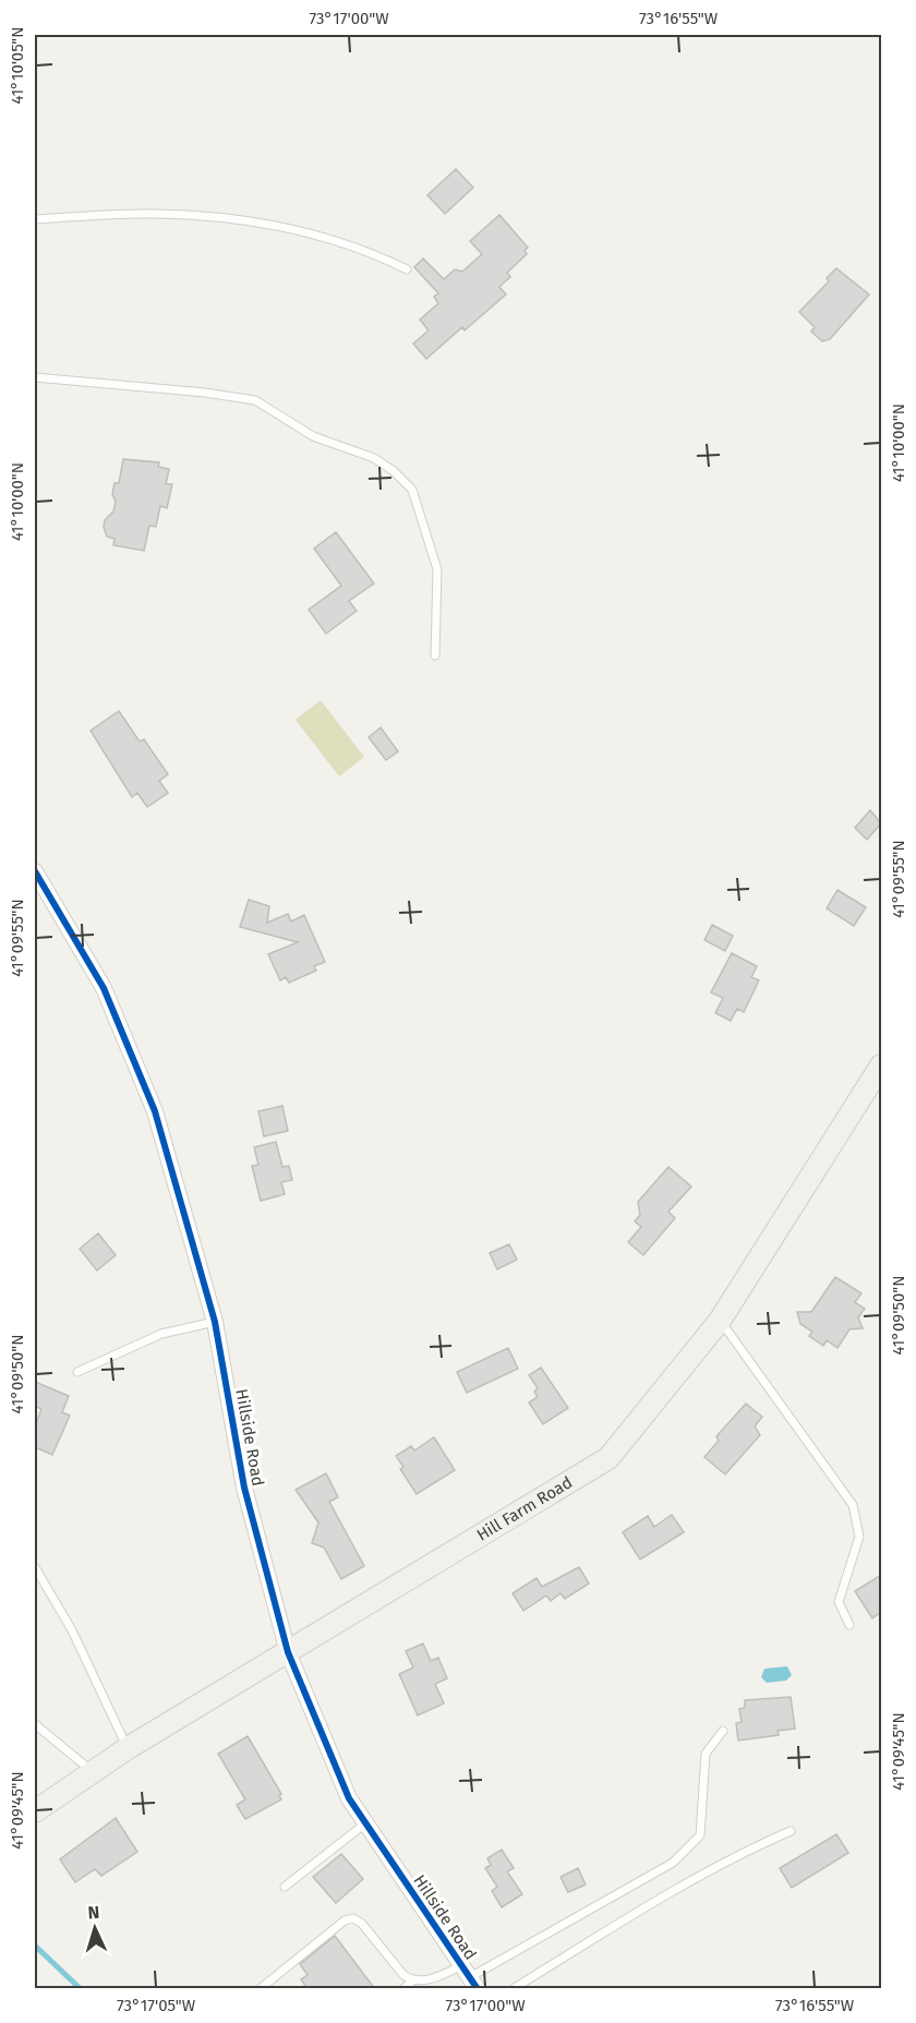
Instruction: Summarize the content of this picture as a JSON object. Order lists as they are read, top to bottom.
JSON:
{
  "streets": {
    "main road": ["Hill Farm Road"],
    "street": ["Hillside Road"]
  },
  "crossings": [
    ["Hillside Road", "Hill Farm Road"]
  ],
  "north": "top",
  "coordinates": [
    "73°17'00\"W",
    "73°16'55\"W",
    "41°10'05\"N",
    "41°10'00\"N",
    "41°09'55\"N",
    "41°09'50\"N",
    "41°09'45\"N",
    "73°17'05\"W"
  ]
}
